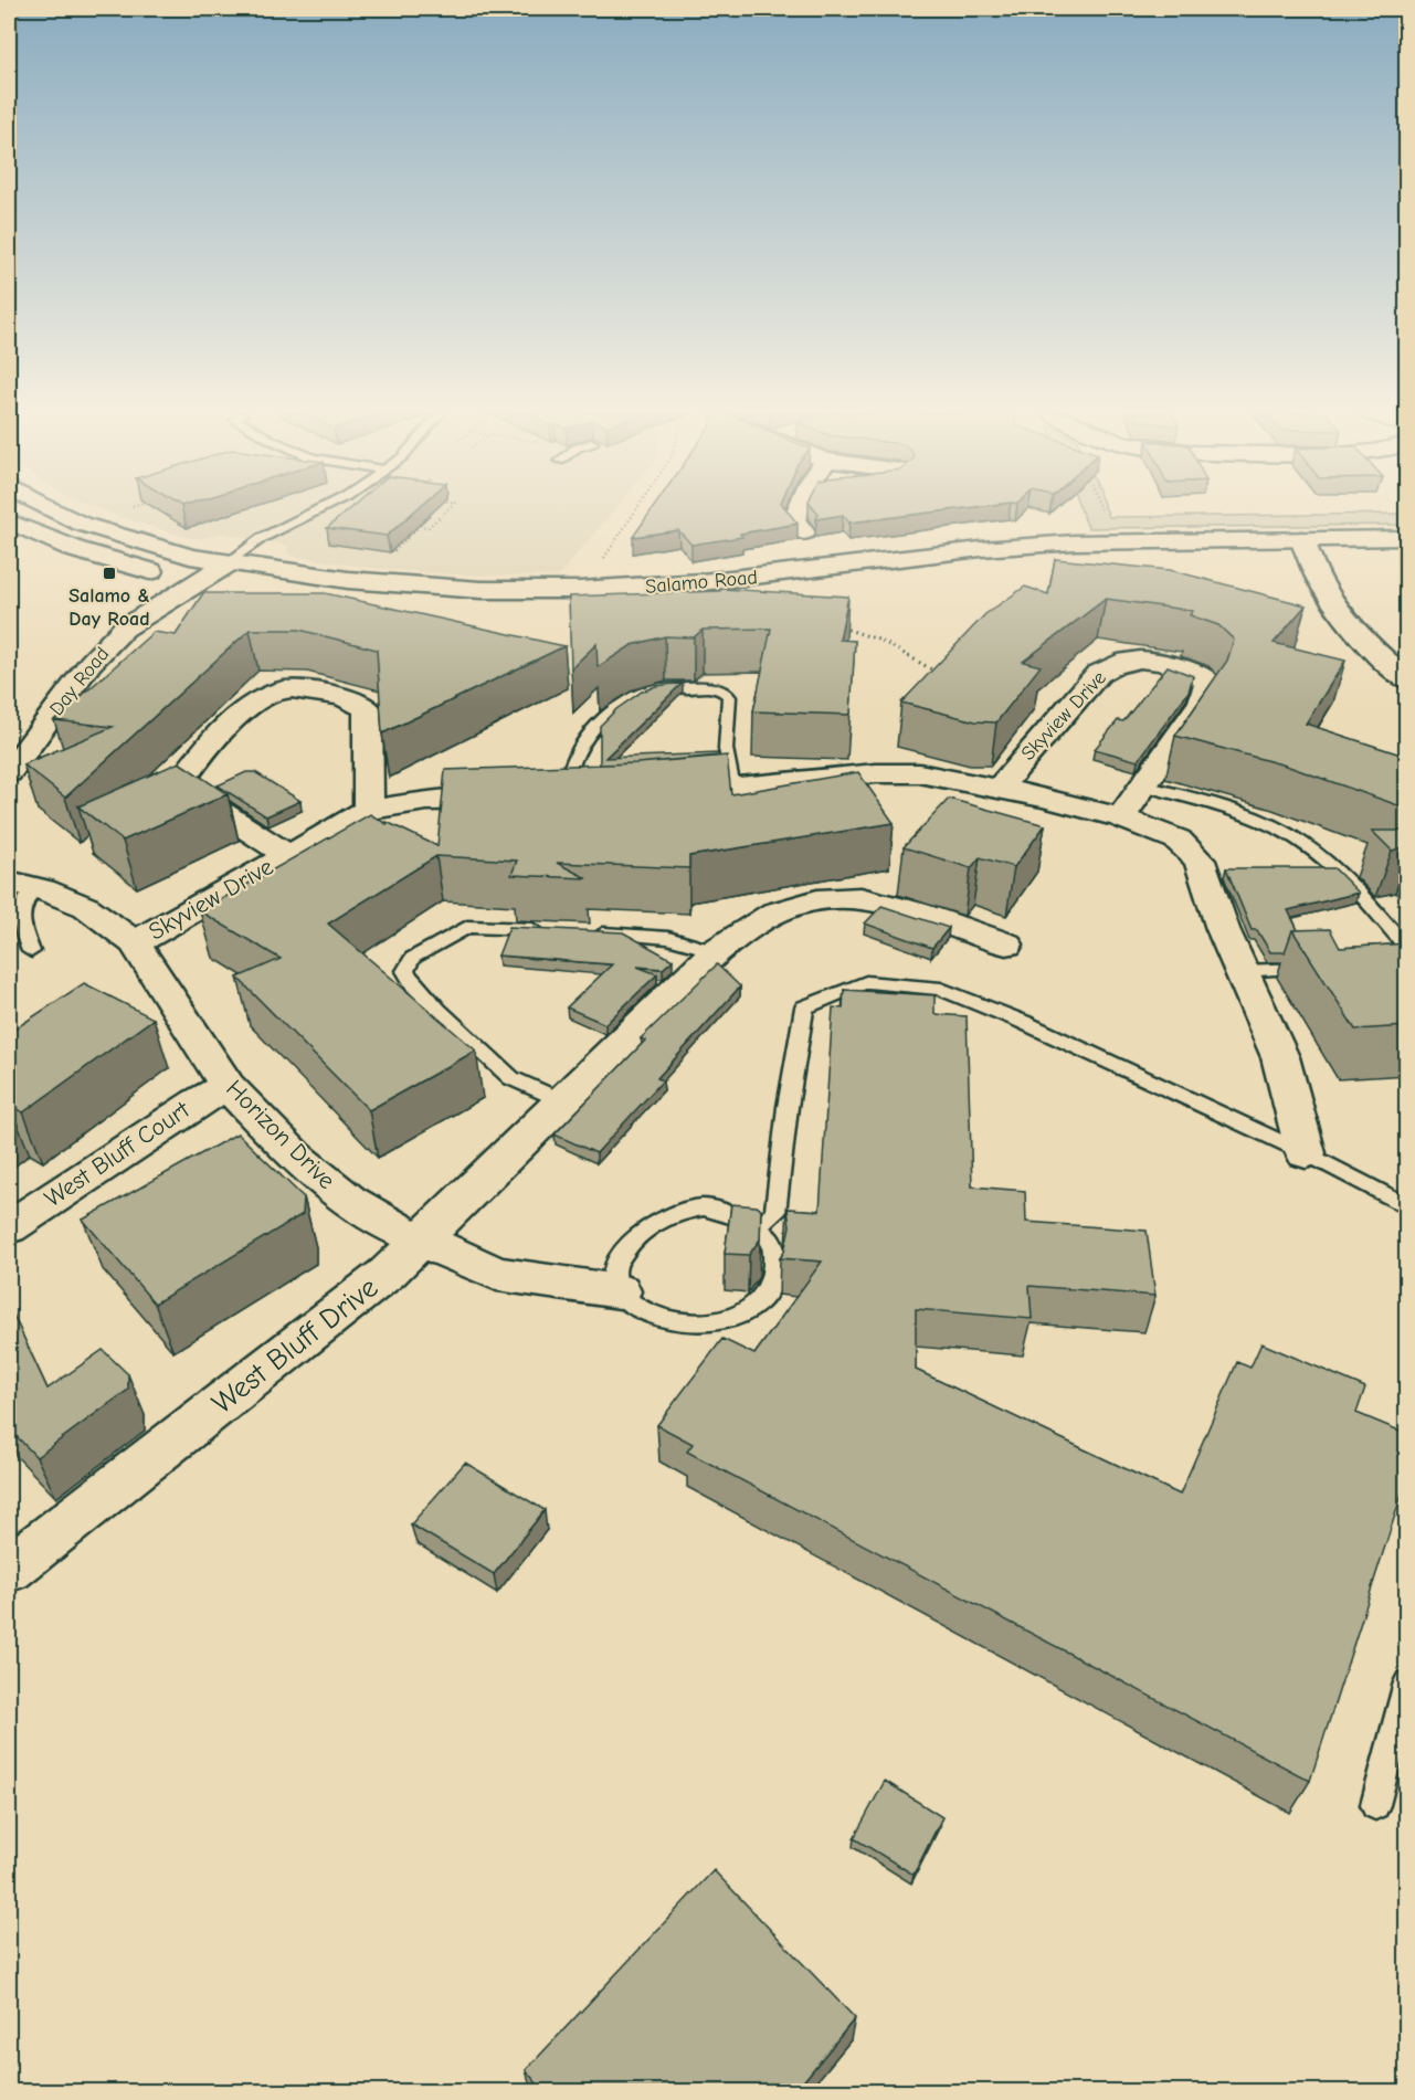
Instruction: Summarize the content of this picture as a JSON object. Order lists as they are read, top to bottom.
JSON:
{
  "streets": {
    "street": [
      "Salamo Road",
      "Day Road",
      "Skyview Drive",
      "Horizon Drive",
      "West Bluff Court",
      "West Bluff Drive"
    ]
  },
  "crossings": [
    ["Salamo Road", "Day Road"],
    ["Skyview Drive", "Horizon Drive"],
    ["Horizon Drive", "West Bluff Court"],
    ["Horizon Drive", "West Bluff Drive"]
  ],
  "places": {
    "transit": ["Salamo & Day Road"]
  }
}
